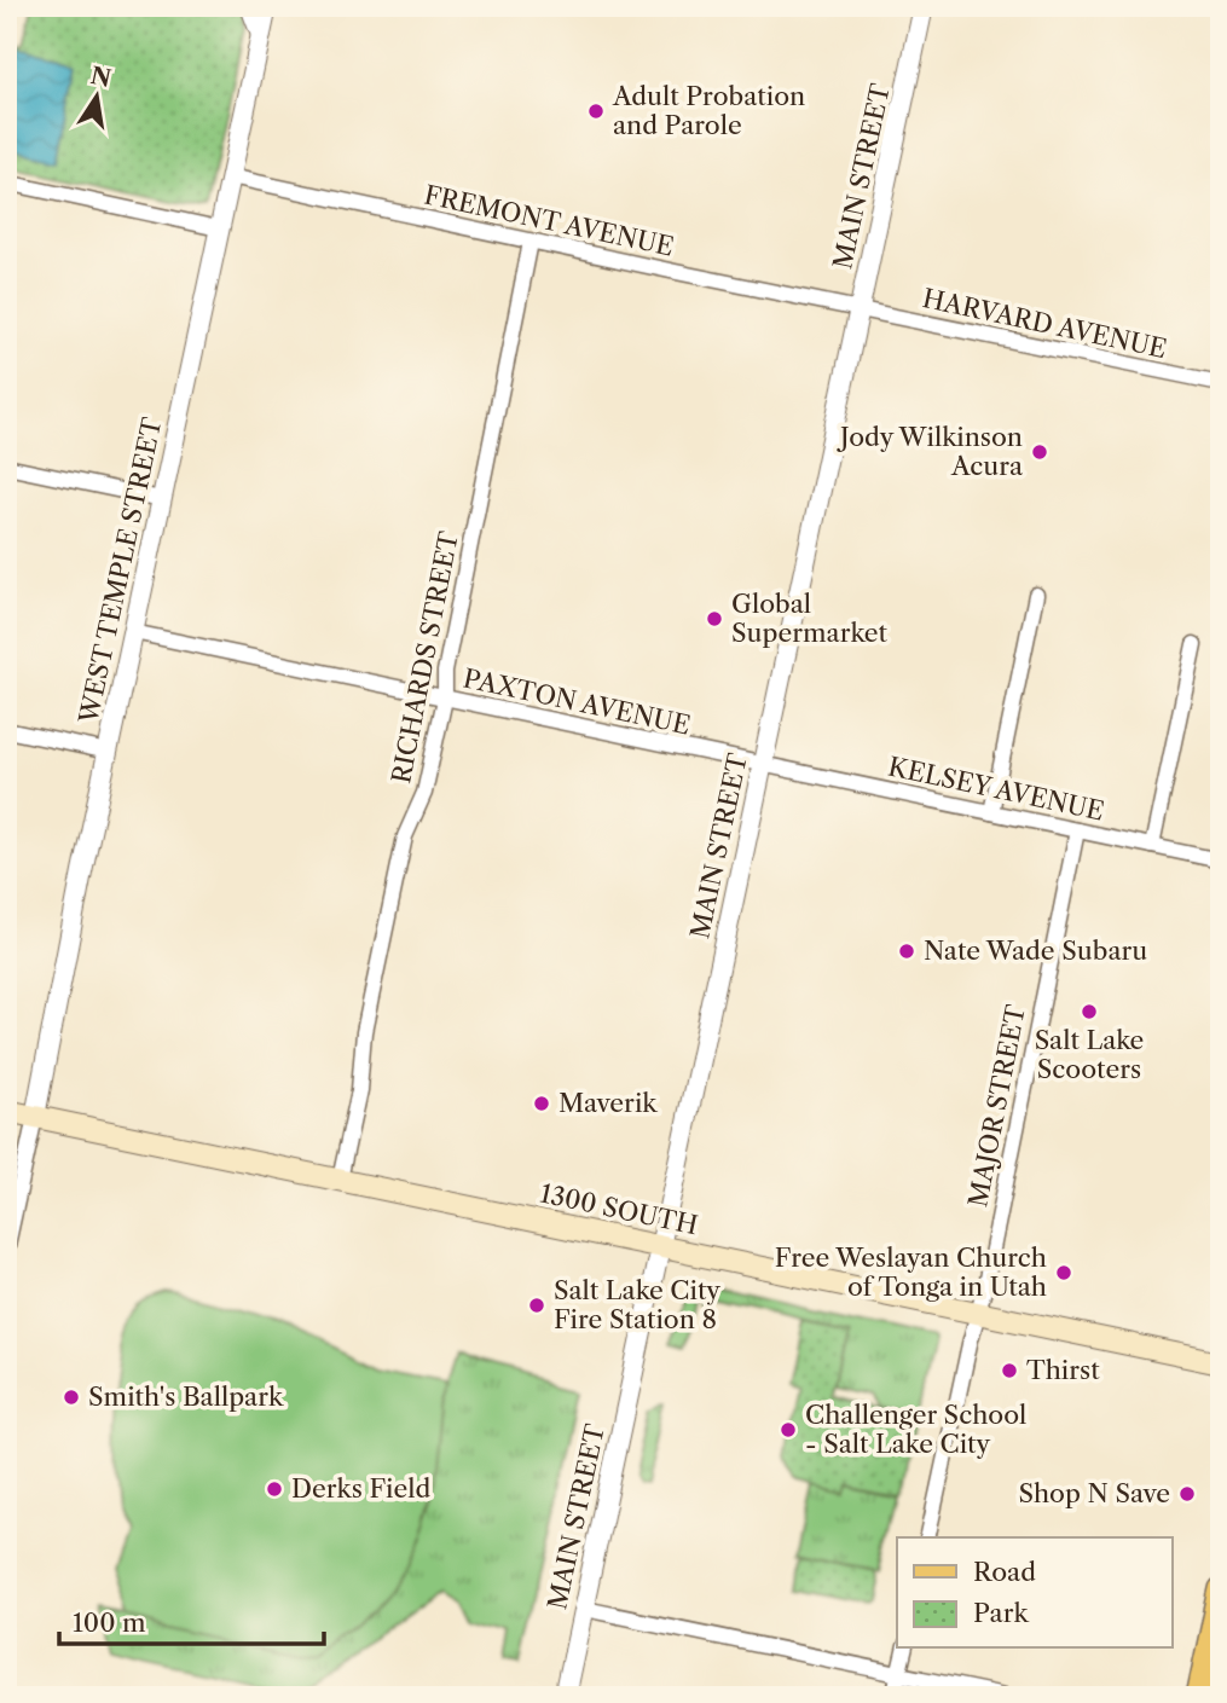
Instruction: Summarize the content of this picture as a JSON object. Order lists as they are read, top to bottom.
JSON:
{
  "streets": {
    "main road": ["1300 SOUTH"],
    "street": [
      "MAIN STREET",
      "FREMONT AVENUE",
      "HARVARD AVENUE",
      "WEST TEMPLE STREET",
      "RICHARDS STREET",
      "PAXTON AVENUE",
      "KELSEY AVENUE",
      "MAJOR STREET"
    ]
  },
  "crossings": [
    ["MAIN STREET", "FREMONT AVENUE"],
    ["MAIN STREET", "HARVARD AVENUE"],
    ["MAIN STREET", "PAXTON AVENUE"],
    ["MAIN STREET", "KELSEY AVENUE"],
    ["MAIN STREET", "1300 SOUTH"],
    ["FREMONT AVENUE", "HARVARD AVENUE"],
    ["FREMONT AVENUE", "WEST TEMPLE STREET"],
    ["FREMONT AVENUE", "RICHARDS STREET"],
    ["WEST TEMPLE STREET", "PAXTON AVENUE"],
    ["WEST TEMPLE STREET", "1300 SOUTH"],
    ["RICHARDS STREET", "PAXTON AVENUE"],
    ["RICHARDS STREET", "1300 SOUTH"],
    ["PAXTON AVENUE", "KELSEY AVENUE"],
    ["KELSEY AVENUE", "MAJOR STREET"],
    ["MAJOR STREET", "1300 SOUTH"]
  ],
  "places": [
    "Adult Probation and Parole",
    "Jody Wilkinson Acura",
    "Global Supermarket",
    "Nate Wade Subaru",
    "Salt Lake Scooters",
    "Maverik",
    "Free Weslayan Church of Tonga in Utah",
    "Salt Lake City Fire Station 8",
    "Thirst",
    "Smith's Ballpark",
    "Challenger School - Salt Lake City",
    "Derks Field",
    "Shop N Save"
  ],
  "legend": ["Road", "Park"],
  "scale_bar": "100 m",
  "north": "top"
}
